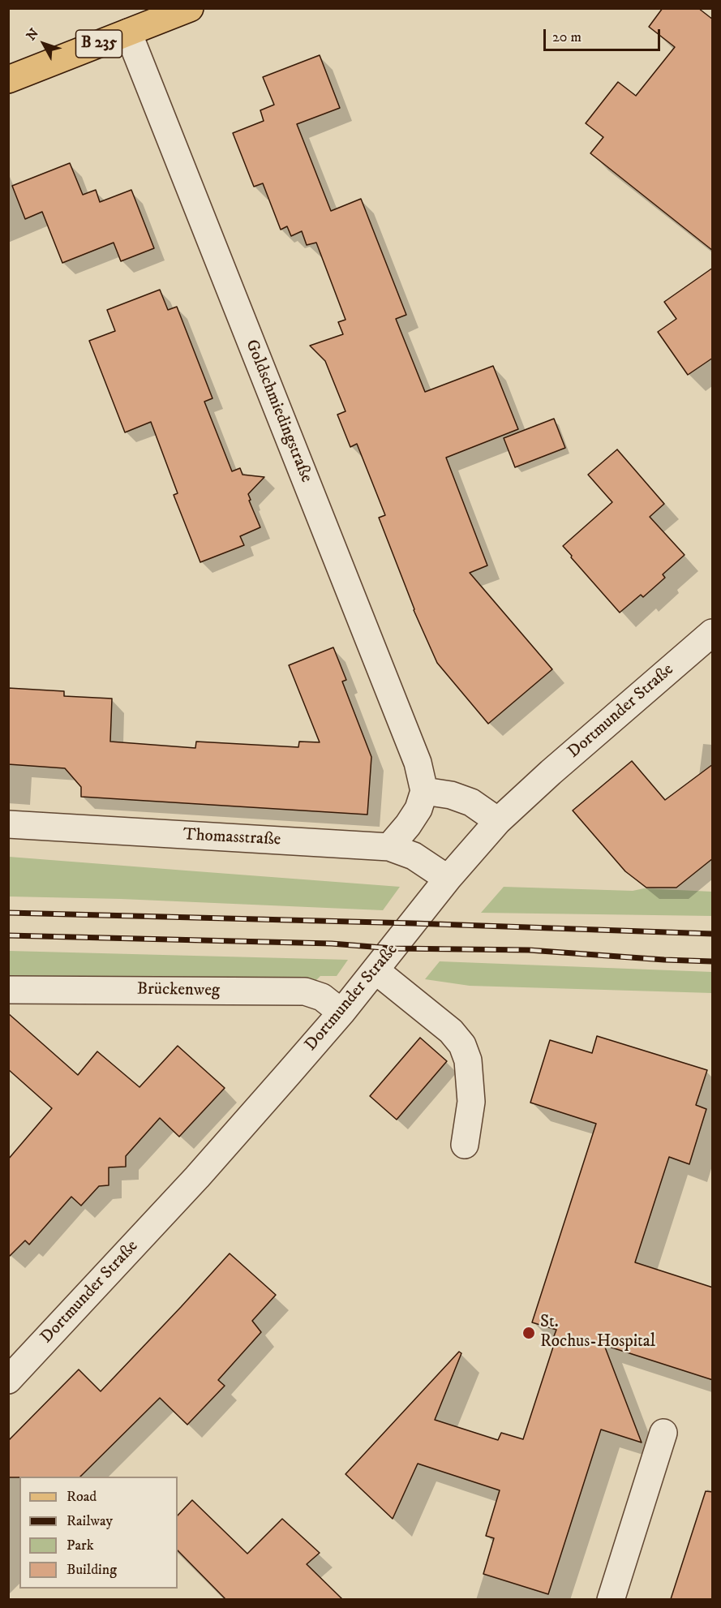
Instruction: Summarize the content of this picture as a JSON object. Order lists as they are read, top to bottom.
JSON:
{
  "streets": {
    "main road": ["B 235"],
    "street": [
      "Goldschmiedingstraße",
      "Dortmunder Straße",
      "Thomasstraße",
      "Brückenweg"
    ]
  },
  "crossings": [
    ["B 235", "Goldschmiedingstraße"],
    ["Dortmunder Straße", "Thomasstraße"],
    ["Dortmunder Straße", "Brückenweg"]
  ],
  "places": ["St. Rochus-Hospital"],
  "legend": [
    "Road",
    "Railway",
    "Park",
    "Building"
  ],
  "scale_bar": "20 m",
  "north": "top left"
}
